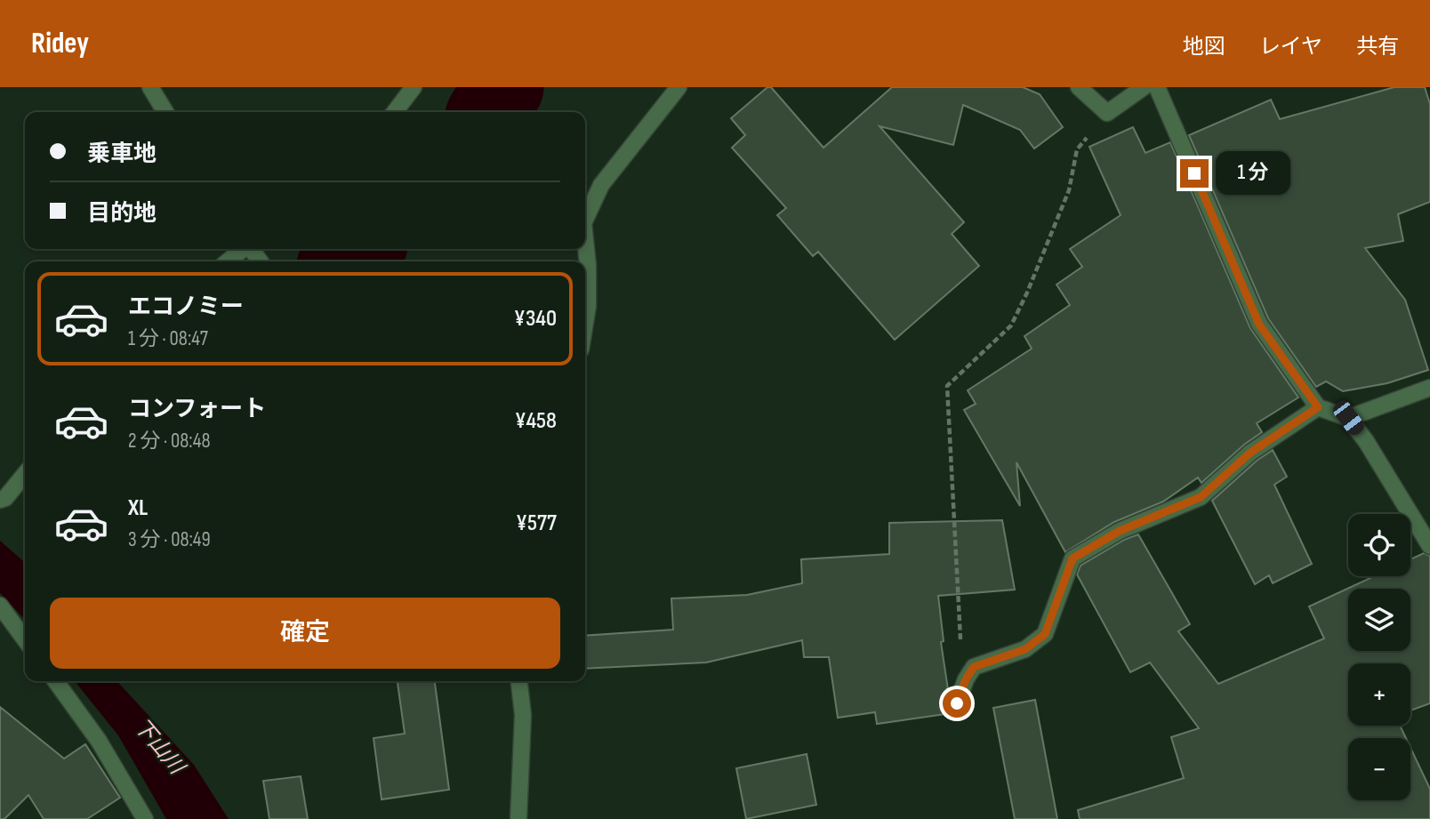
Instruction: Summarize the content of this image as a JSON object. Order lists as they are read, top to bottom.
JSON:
{
  "water": ["下山川"],
  "page": {
    "header": "Ridey",
    "nav": ["地図", "レイヤ", "共有"],
    "banner": ["乗車地", "目的地"],
    "bubble": "1 分",
    "list": [
      {
        "name": "エコノミー",
        "note": "1 分 · 08:47",
        "value": "¥340"
      },
      {
        "name": "コンフォート",
        "note": "2 分 · 08:48",
        "value": "¥458"
      },
      {
        "name": "XL",
        "note": "3 分 · 08:49",
        "value": "¥577"
      }
    ],
    "map_buttons": ["+", "−"],
    "buttons": "確定"
  }
}
